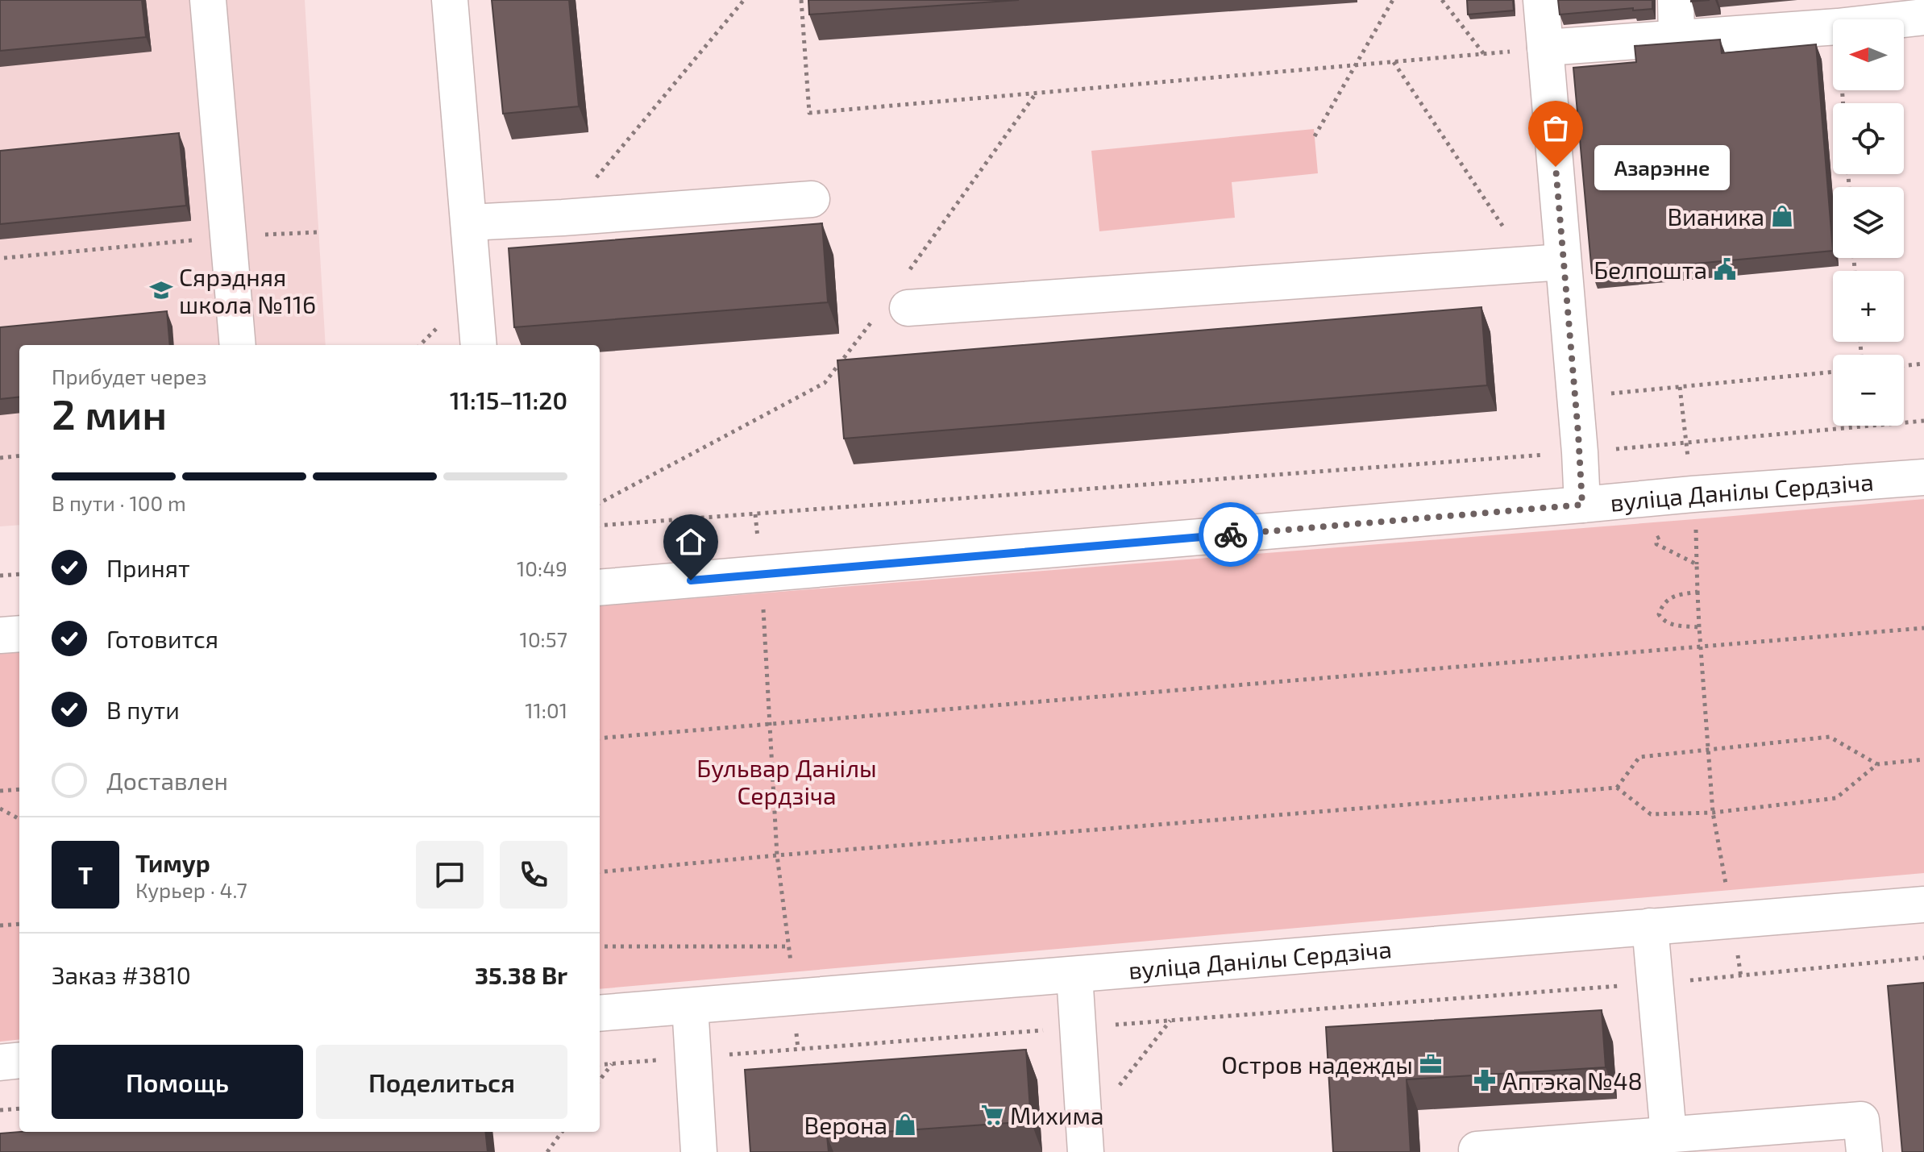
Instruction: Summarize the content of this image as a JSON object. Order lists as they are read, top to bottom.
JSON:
{
  "streets": {
    "street": ["вуліца Данілы Сердзіча"]
  },
  "parks": ["Бульвар Данілы Сердзіча"],
  "places": {
    "other": ["Азарэнне"],
    "shop": ["Вианика", "Верона"],
    "public building": ["Белпошта"],
    "school or university": ["Сярэдняя школа №116"],
    "office": ["Остров надежды"],
    "pharmacy": ["Аптэка №48"],
    "supermarket": ["Михима"]
  },
  "north": "left",
  "page": {
    "map_buttons": ["+", "−"],
    "bubble": "Азарэнне",
    "heading": ["2 мин", "Прибудет через", "11:15–11:20"],
    "panel": [
      "Тимур",
      "Курьер · 4.7",
      "Заказ #3810",
      "35.38 Br"
    ],
    "bar": "В пути · 100 m",
    "list": [
      ["Принят", "10:49"],
      ["Готовится", "10:57"],
      ["В пути", "11:01"],
      "Доставлен"
    ],
    "round": "Т",
    "buttons": ["Помощь", "Поделиться"]
  }
}
